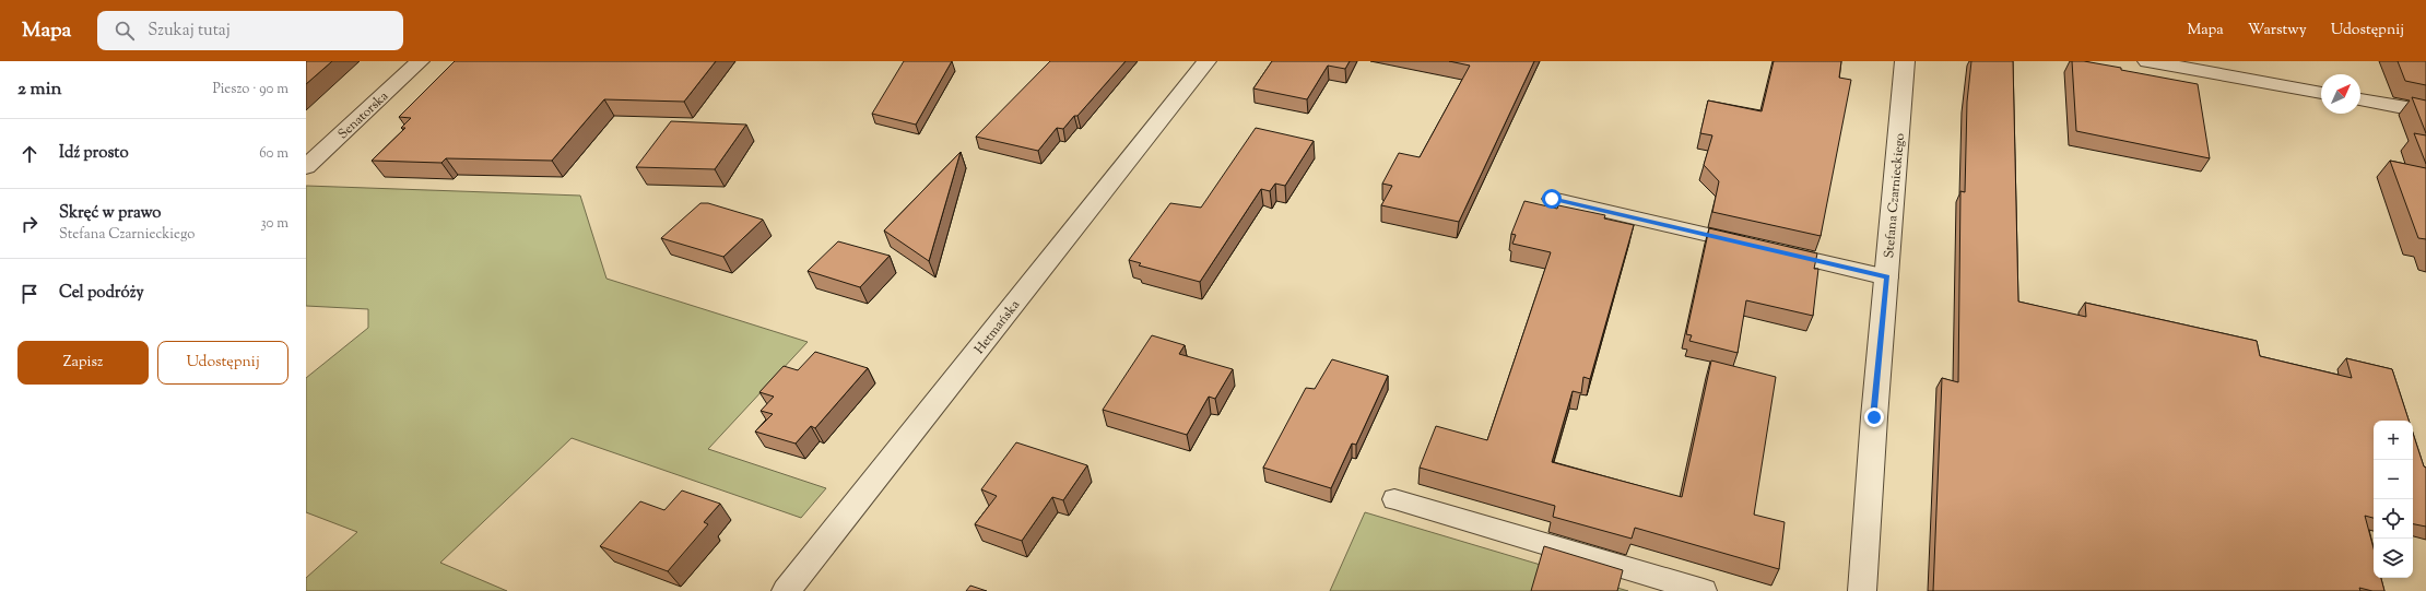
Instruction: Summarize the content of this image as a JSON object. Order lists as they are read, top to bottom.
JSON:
{
  "streets": {
    "street": ["Senatorska", "Stefana Czarnieckiego", "Hetmańska"]
  },
  "north": "top right",
  "page": {
    "header": "Mapa",
    "search": "Szukaj tutaj",
    "nav": ["Mapa", "Warstwy", "Udostępnij"],
    "heading": ["2 min", "Pieszo · 90 m"],
    "list": [
      ["Idź prosto", "60 m"],
      ["Skręć w prawo", "Stefana Czarnieckiego", "30 m"],
      "Cel podróży"
    ],
    "buttons": ["Zapisz", "Udostępnij"],
    "map_buttons": ["+", "−"]
  }
}
